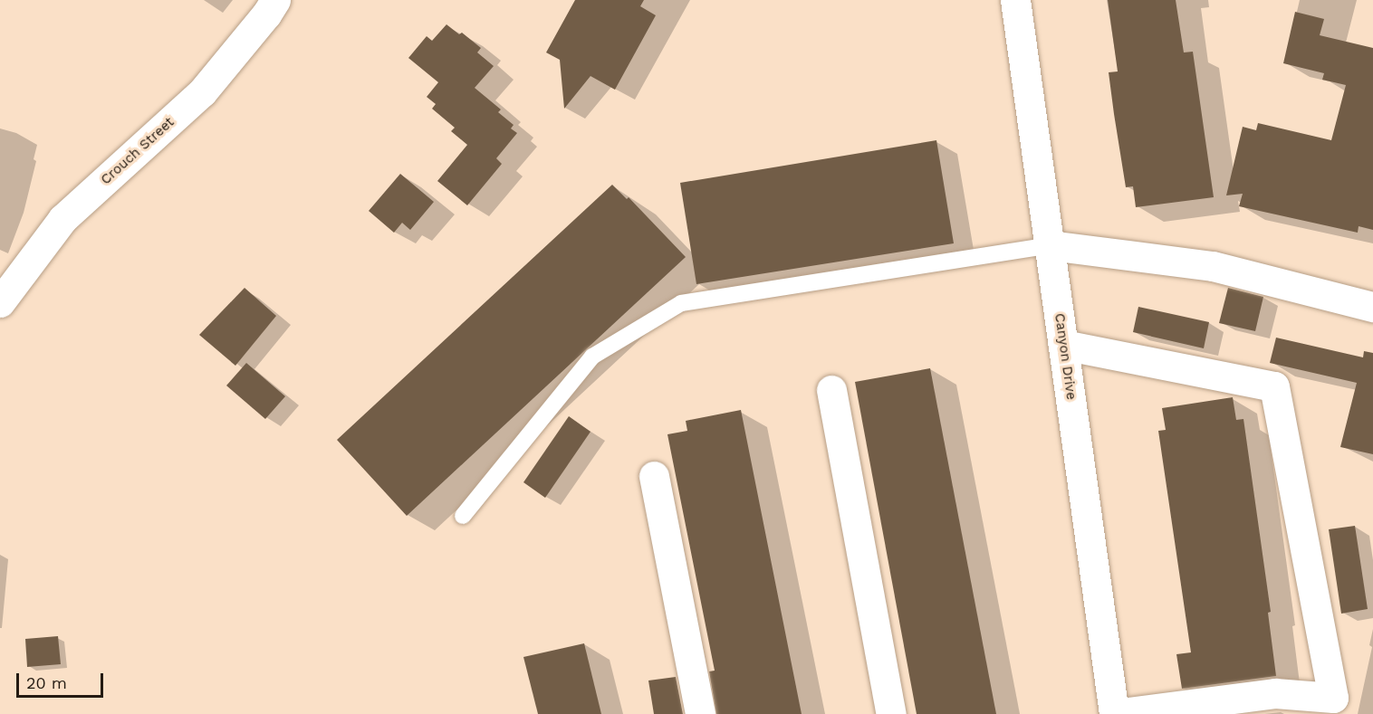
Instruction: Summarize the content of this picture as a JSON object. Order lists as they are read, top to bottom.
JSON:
{
  "streets": {
    "street": ["Crouch Street", "Canyon Drive"]
  },
  "scale_bar": "20 m"
}
